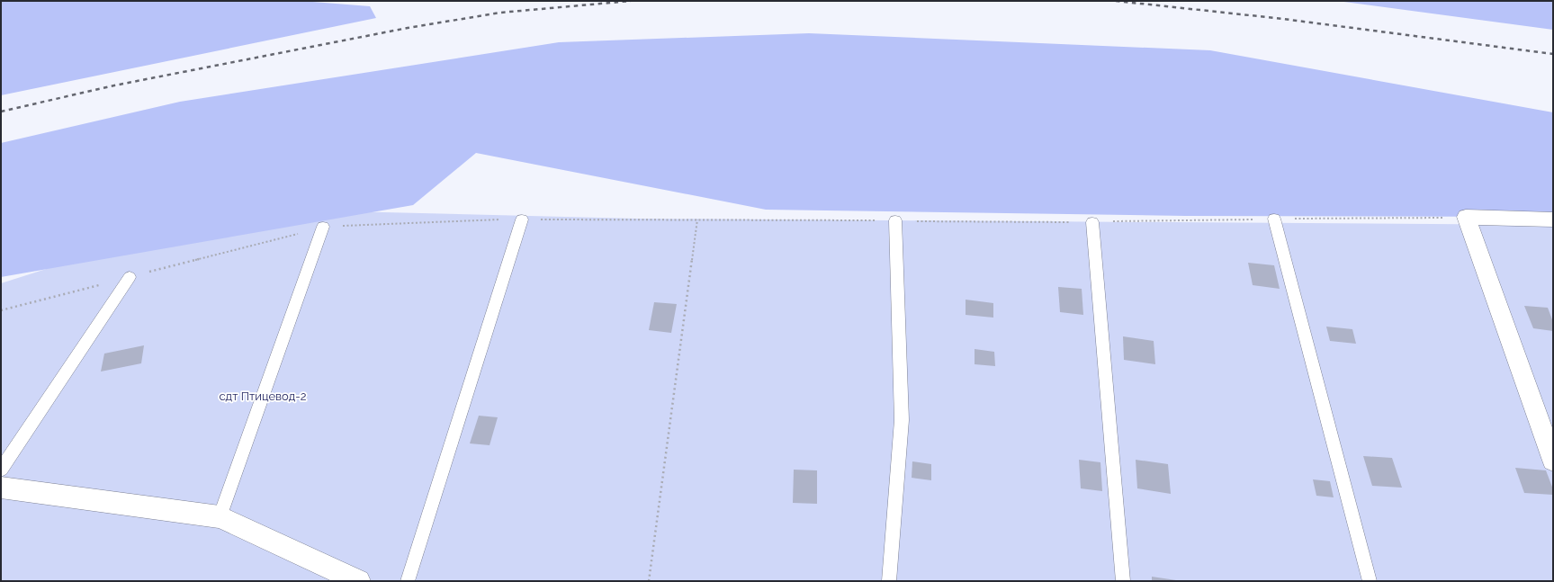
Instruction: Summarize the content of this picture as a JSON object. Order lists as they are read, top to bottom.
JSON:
{
  "parks": ["сдт Птицевод-2"]
}
